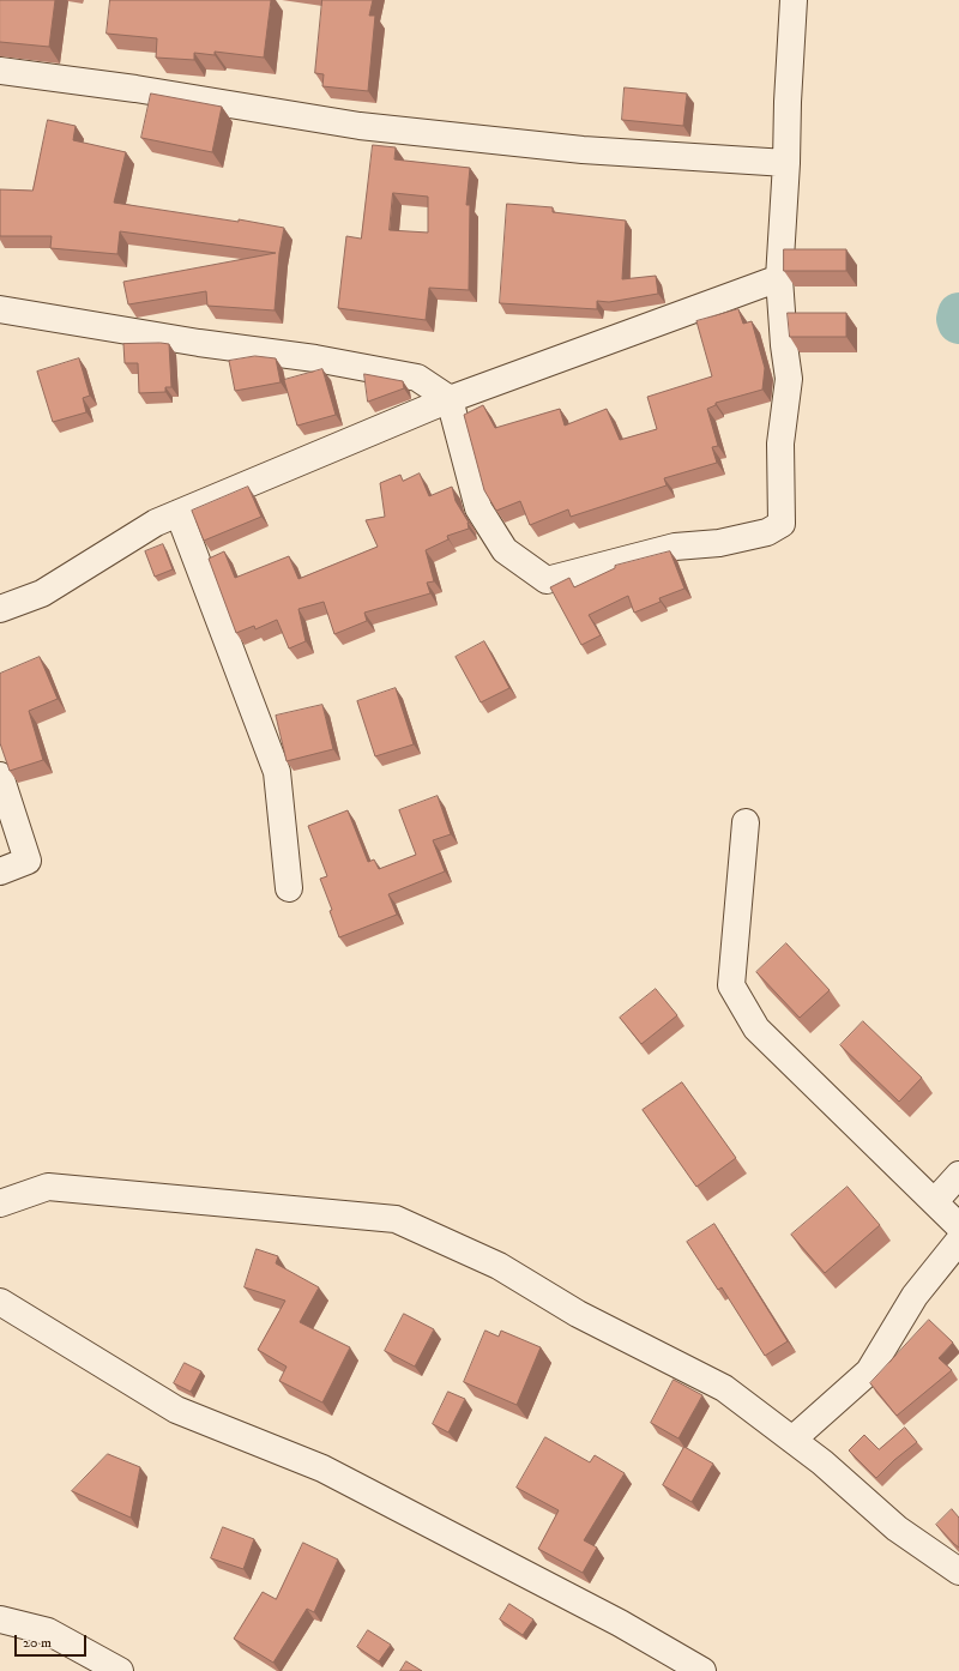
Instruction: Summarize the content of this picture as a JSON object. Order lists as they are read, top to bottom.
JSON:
{
  "scale_bar": "20 m"
}
